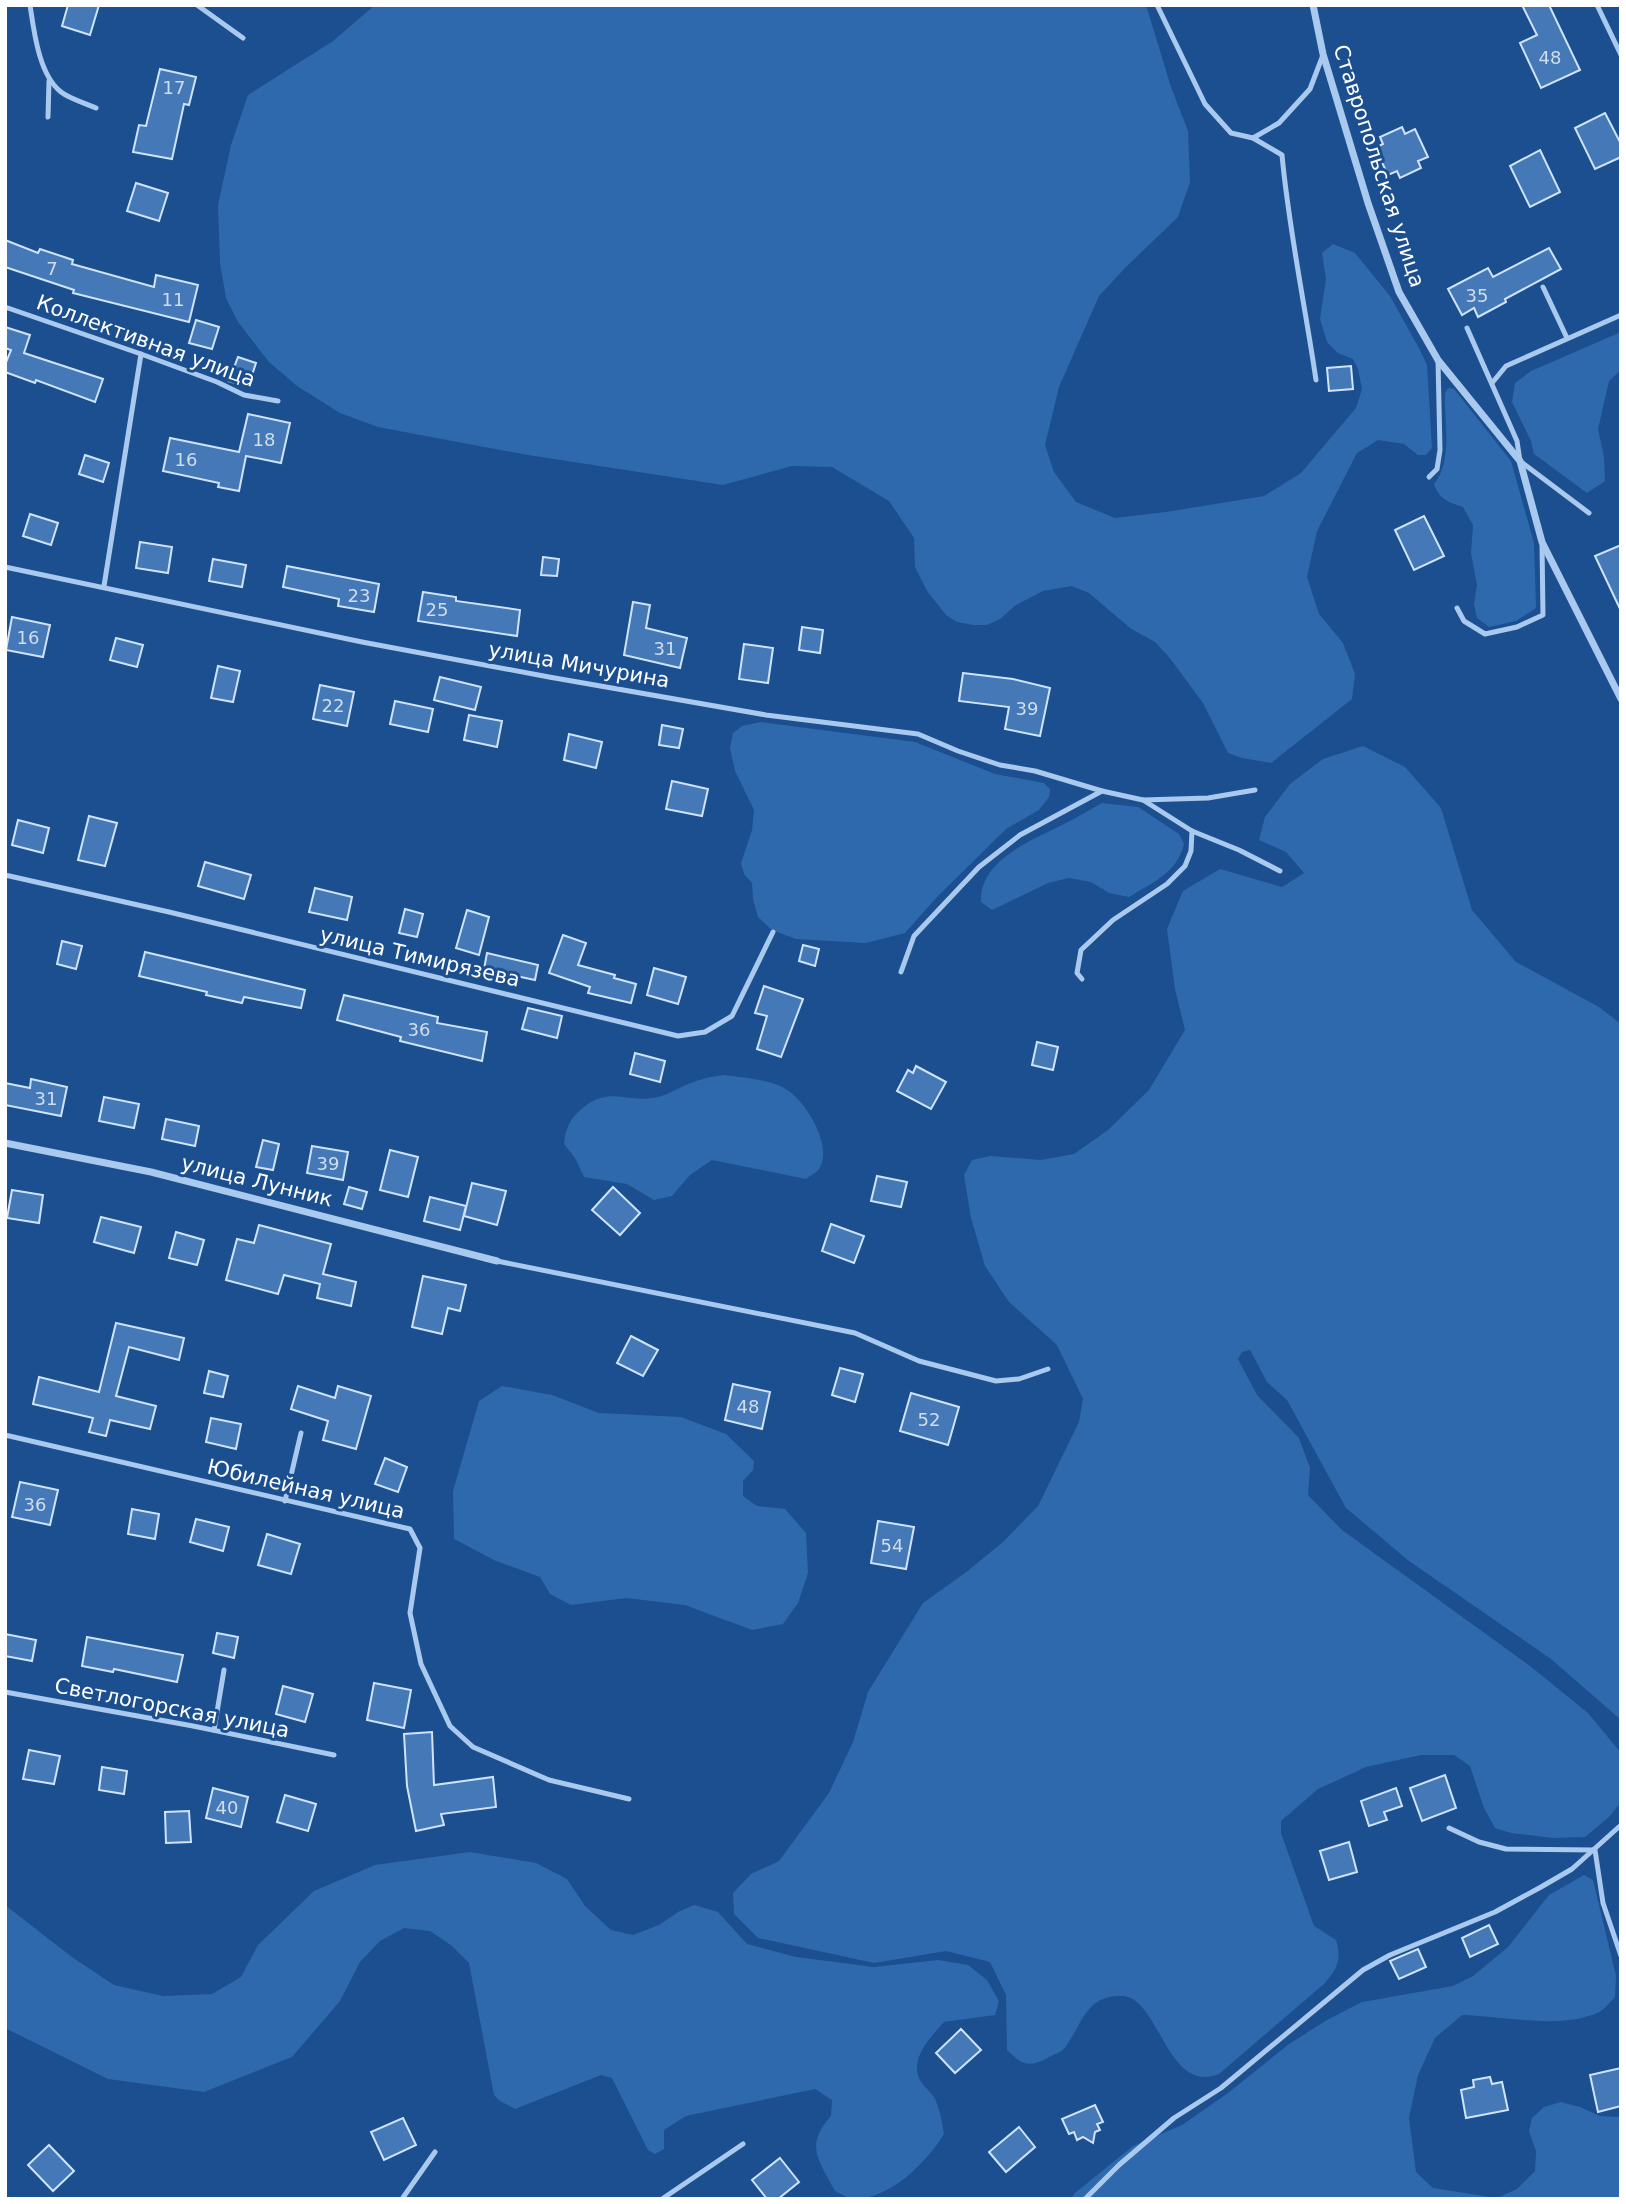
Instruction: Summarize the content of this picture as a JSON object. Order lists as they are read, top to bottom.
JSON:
{
  "streets": {
    "street": ["Ставропольская улица", "улица Лунник"],
    "lane": [
      "Коллективная улица",
      "улица Мичурина",
      "улица Тимирязева",
      "Юбилейная улица",
      "Светлогорская улица"
    ]
  },
  "house_numbers": [
    "48",
    "17",
    "7",
    "35",
    "11",
    "18",
    "16",
    "23",
    "25",
    "16",
    "31",
    "22",
    "39",
    "36",
    "31",
    "39",
    "48",
    "52",
    "36",
    "54",
    "40"
  ]
}
